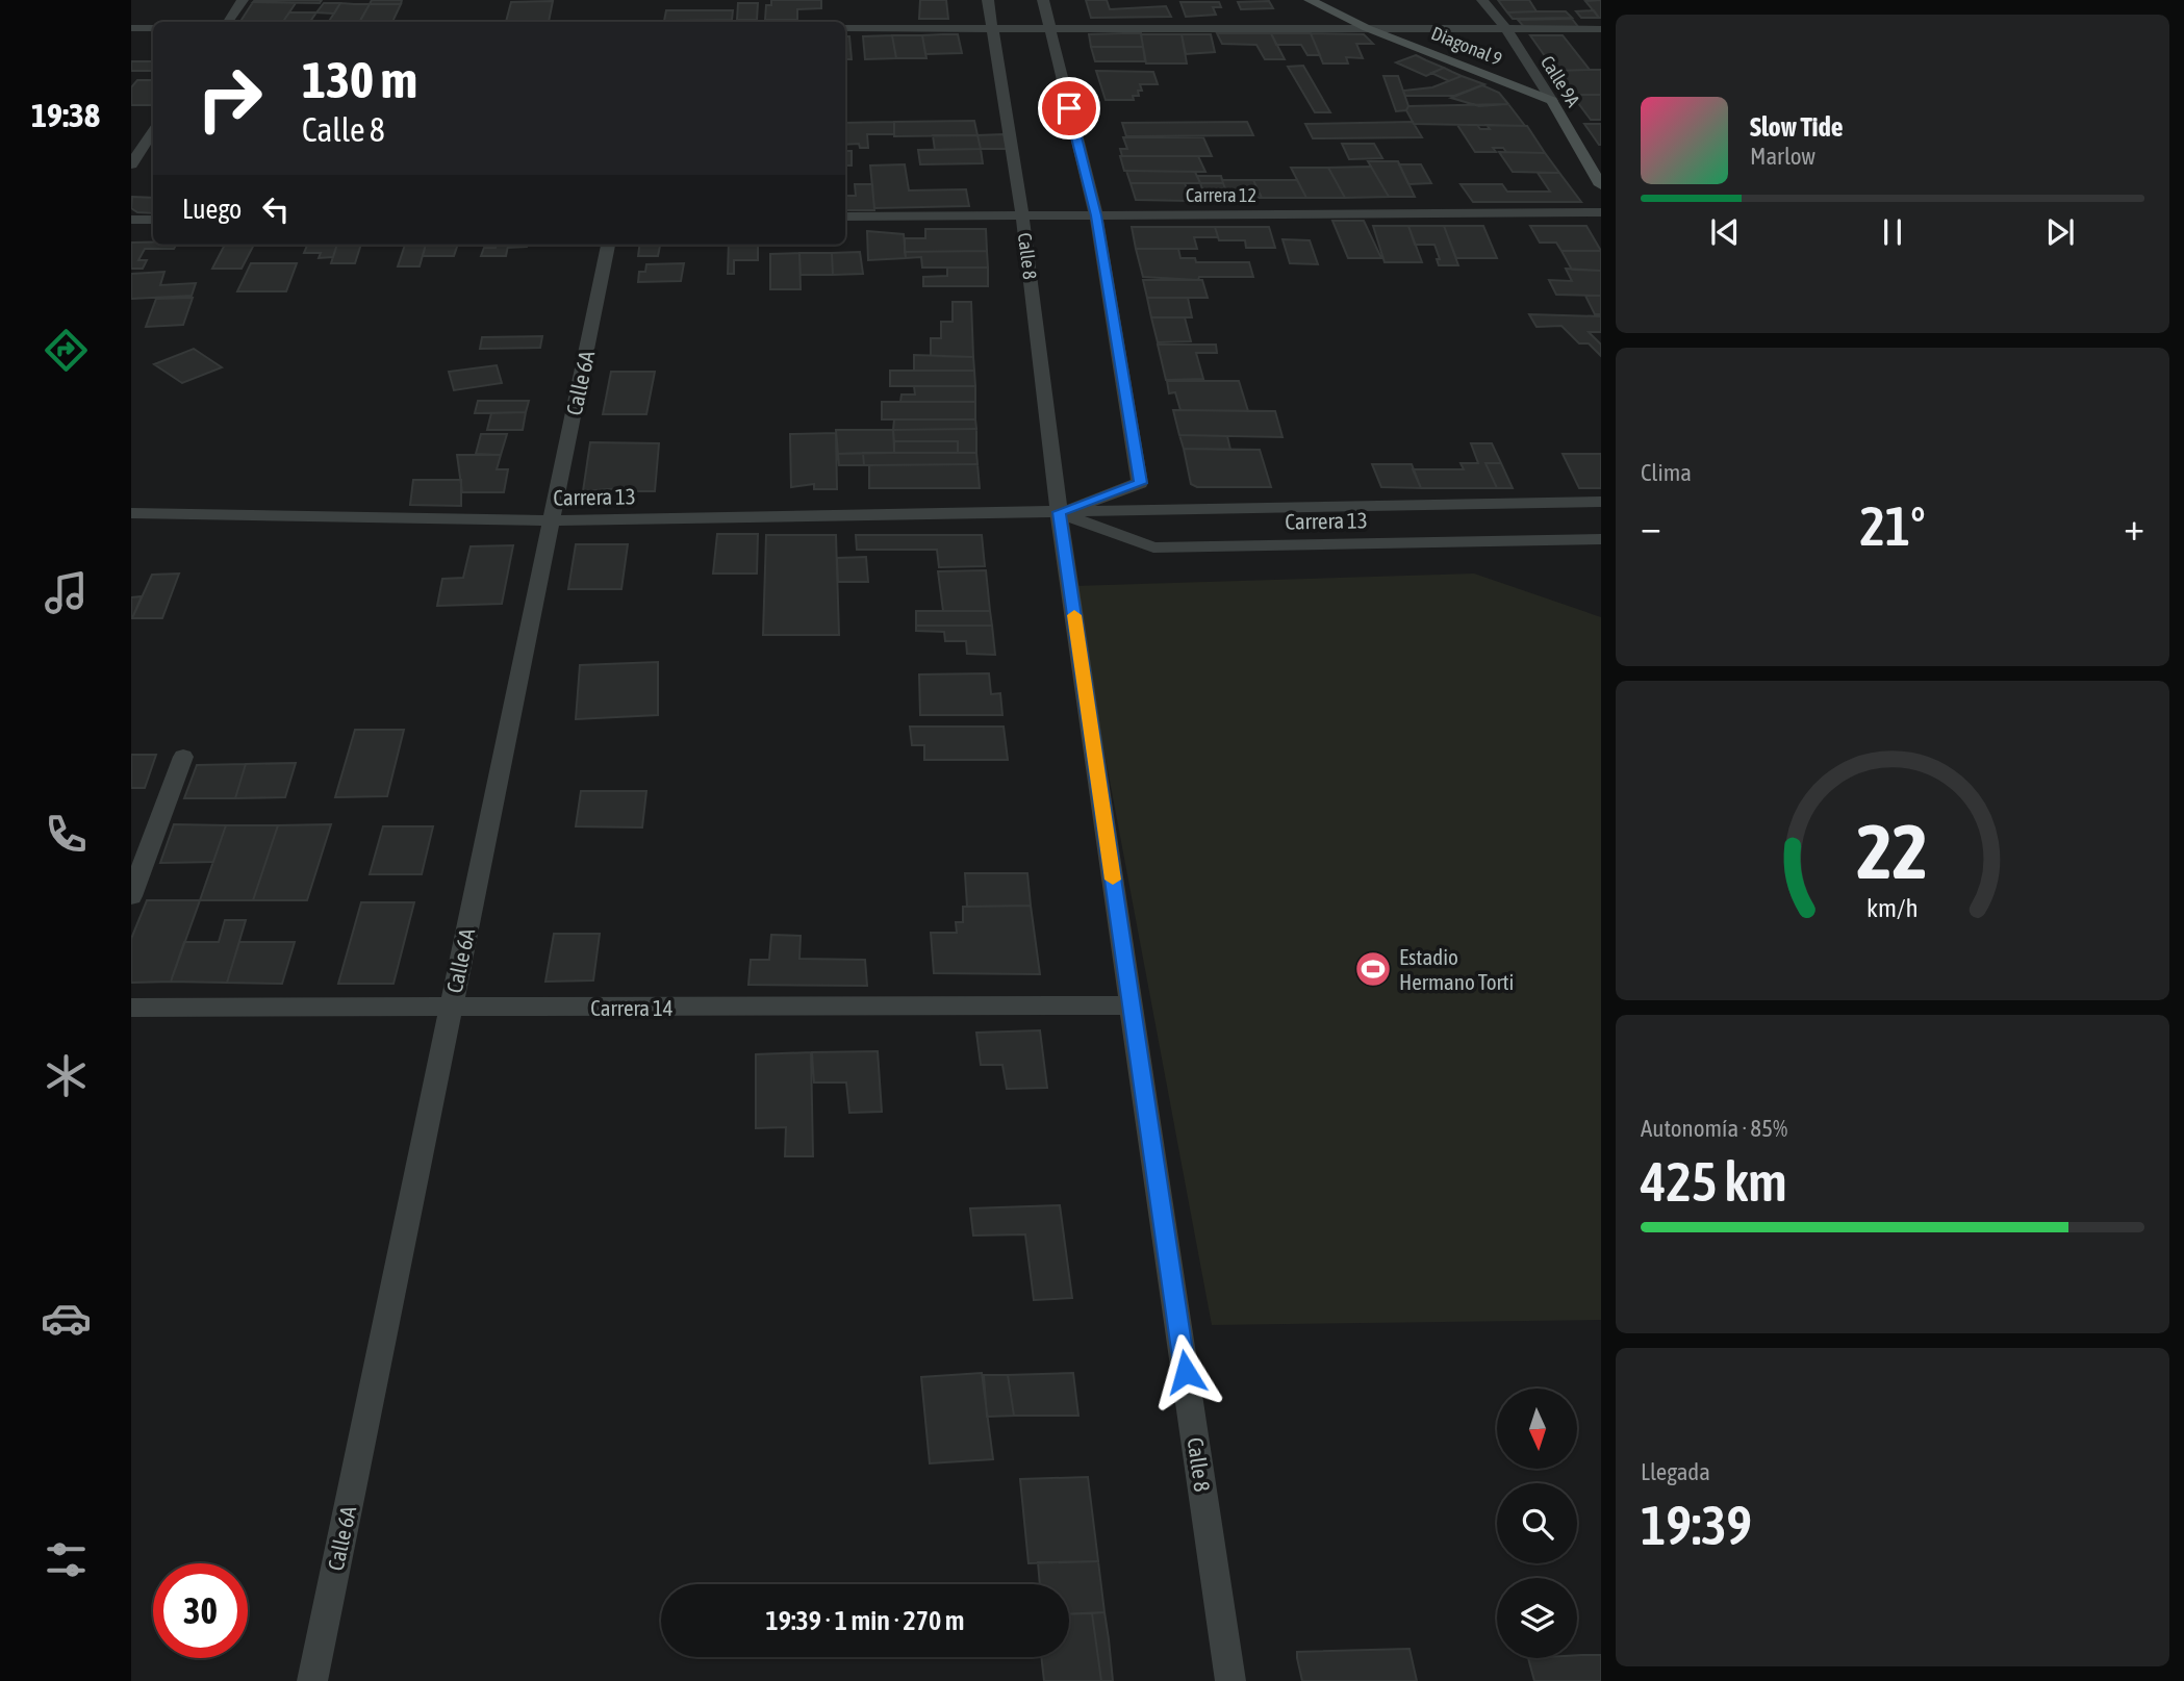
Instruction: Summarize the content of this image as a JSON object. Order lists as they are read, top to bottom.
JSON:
{
  "streets": {
    "street": [
      "Diagonal 9",
      "Calle 9A",
      "Carrera 12",
      "Calle 8",
      "Calle 6A",
      "Carrera 13",
      "Carrera 14"
    ]
  },
  "crossings": [
    ["Diagonal 9", "Calle 9A"],
    ["Carrera 12", "Calle 8"],
    ["Calle 8", "Carrera 13"],
    ["Calle 8", "Carrera 14"],
    ["Calle 6A", "Carrera 13"],
    ["Calle 6A", "Carrera 14"]
  ],
  "places": {
    "sports": ["Estadio Hermano Torti"]
  },
  "north": "bottom",
  "page": {
    "tabs": "19:38",
    "turn": ["130 m", "Calle 8"],
    "song": ["Slow Tide", "Marlow"],
    "then": "Luego",
    "tile": [
      "Clima",
      ["Autonomía · 85%", "425 km"],
      ["Llegada", "19:39"]
    ],
    "heat": ["−", "21°", "+"],
    "limit": "30",
    "trip": "19:39 · 1 min · 270 m",
    "gauge": ["22", "km/h"]
  }
}
